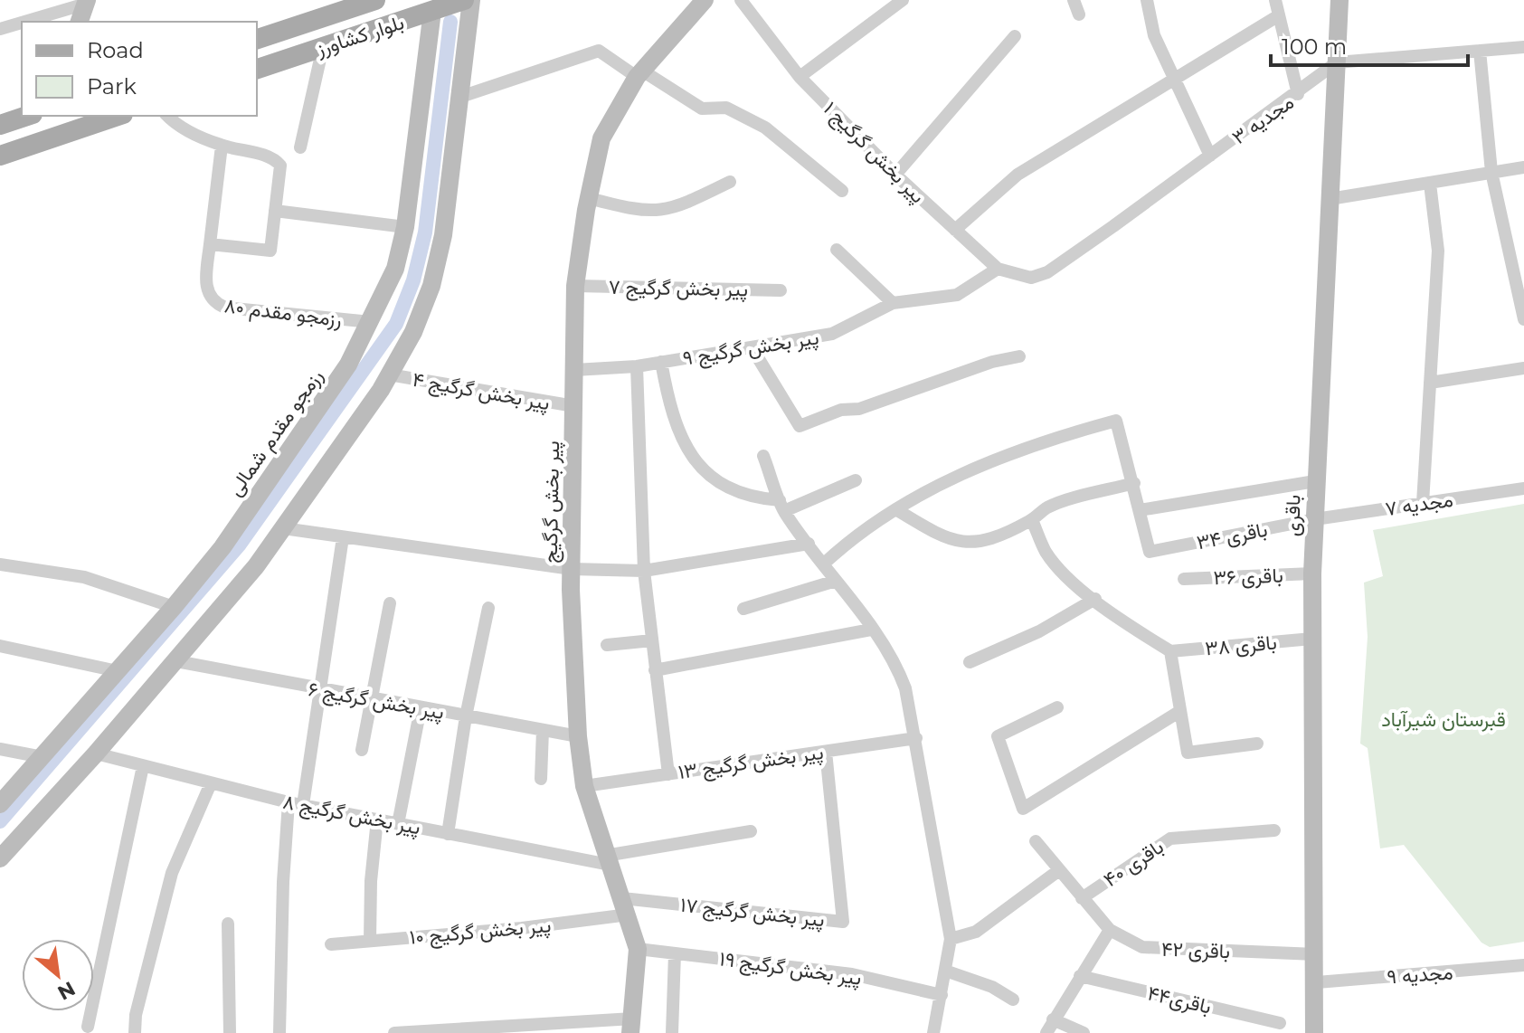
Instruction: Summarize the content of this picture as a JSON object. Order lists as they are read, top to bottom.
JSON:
{
  "streets": {
    "main road": ["بلوار کشاورز"],
    "street": [
      "مجدیه ۳",
      "پیر بخش گرگیج ۱",
      "پیر بخش گرگیج ۷",
      "رزمجو مقدم ۸۰",
      "پیر بخش گرگیج ۹",
      "پیر بخش گرگیج ۴",
      "رزمجو مقدم شمالی",
      "پیر بخش گرگیج",
      "مجدیه ۷",
      "باقری",
      "باقری ۳۴",
      "باقری ۳۶",
      "باقری ۳۸",
      "پیر بخش گرگیج ۶",
      "پیر بخش گرگیج ۱۳",
      "پیر بخش گرگیج ۸",
      "باقری ۴۰",
      "پیر بخش گرگیج ۱۷",
      "پیر بخش گرگیج ۱۰",
      "باقری ۴۲",
      "پیر بخش گرگیج ۱۹",
      "مجدیه ۹",
      "باقری۴۴"
    ]
  },
  "crossings": [
    ["بلوار کشاورز", "رزمجو مقدم شمالی"],
    ["مجدیه ۳", "پیر بخش گرگیج ۱"],
    ["مجدیه ۳", "باقری"],
    ["پیر بخش گرگیج ۱", "پیر بخش گرگیج ۹"],
    ["پیر بخش گرگیج ۷", "پیر بخش گرگیج"],
    ["رزمجو مقدم ۸۰", "رزمجو مقدم شمالی"],
    ["پیر بخش گرگیج ۹", "پیر بخش گرگیج"],
    ["پیر بخش گرگیج ۴", "پیر بخش گرگیج"],
    ["پیر بخش گرگیج", "پیر بخش گرگیج ۶"],
    ["پیر بخش گرگیج", "پیر بخش گرگیج ۱۳"],
    ["پیر بخش گرگیج", "پیر بخش گرگیج ۸"],
    ["پیر بخش گرگیج", "پیر بخش گرگیج ۱۷"],
    ["پیر بخش گرگیج", "پیر بخش گرگیج ۱۰"],
    ["پیر بخش گرگیج", "پیر بخش گرگیج ۱۹"],
    ["مجدیه ۷", "باقری"],
    ["مجدیه ۷", "باقری ۳۴"],
    ["باقری", "باقری ۳۴"],
    ["باقری", "باقری ۳۶"],
    ["باقری", "باقری ۳۸"],
    ["باقری", "باقری ۴۲"],
    ["باقری", "مجدیه ۹"],
    ["پیر بخش گرگیج ۱۳", "پیر بخش گرگیج ۱۷"],
    ["باقری ۴۰", "باقری ۴۲"],
    ["پیر بخش گرگیج ۱۷", "پیر بخش گرگیج ۱۰"]
  ],
  "parks": ["قبرستان شیرآباد"],
  "legend": ["Road", "Park"],
  "scale_bar": "100 m",
  "north": "bottom right"
}
